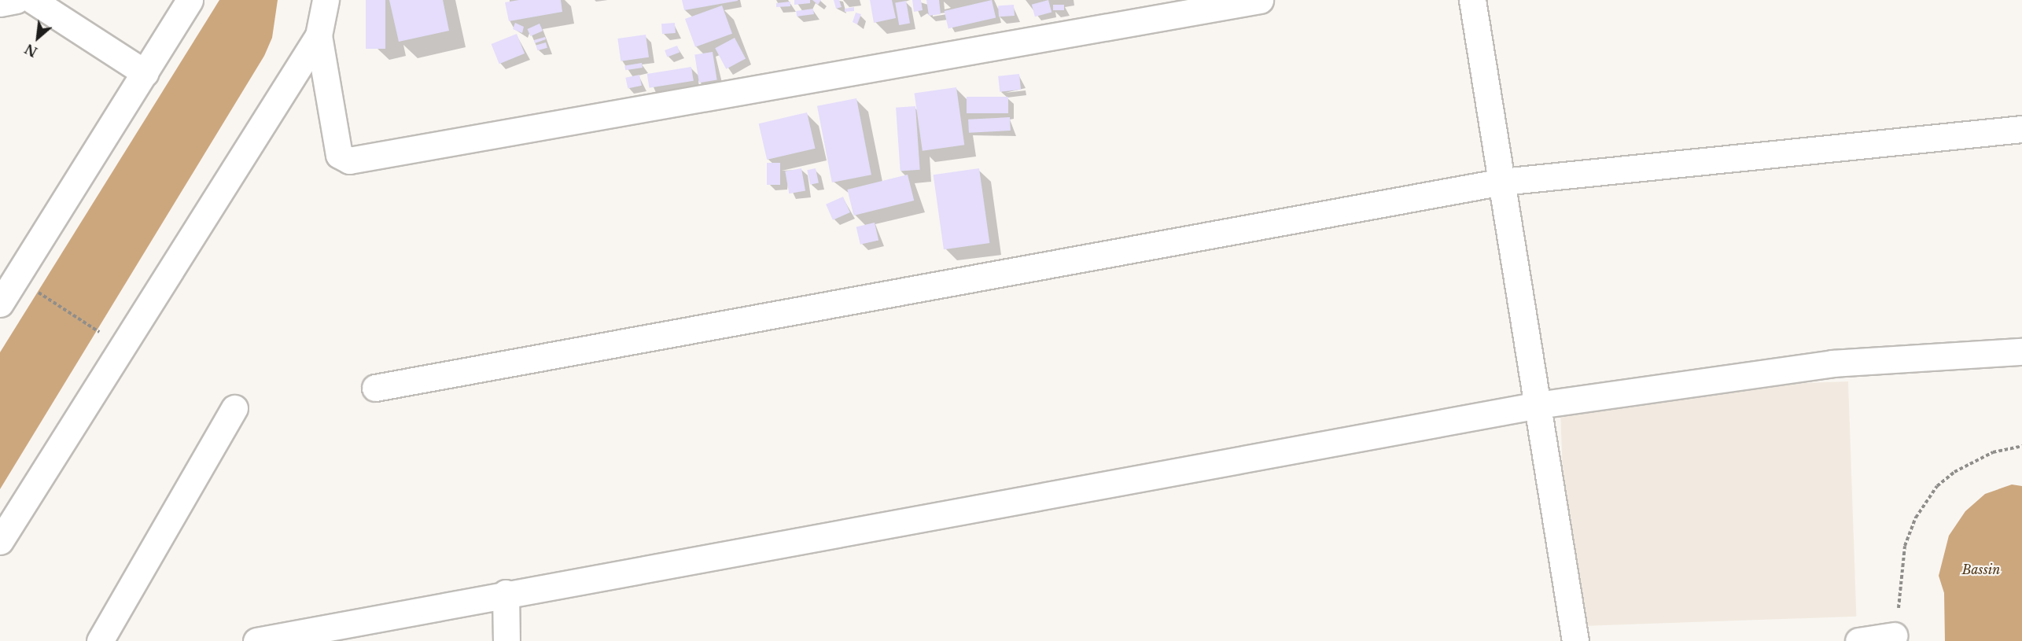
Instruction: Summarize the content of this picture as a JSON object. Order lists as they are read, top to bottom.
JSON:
{
  "water": ["Bassin"],
  "north": "bottom left"
}
